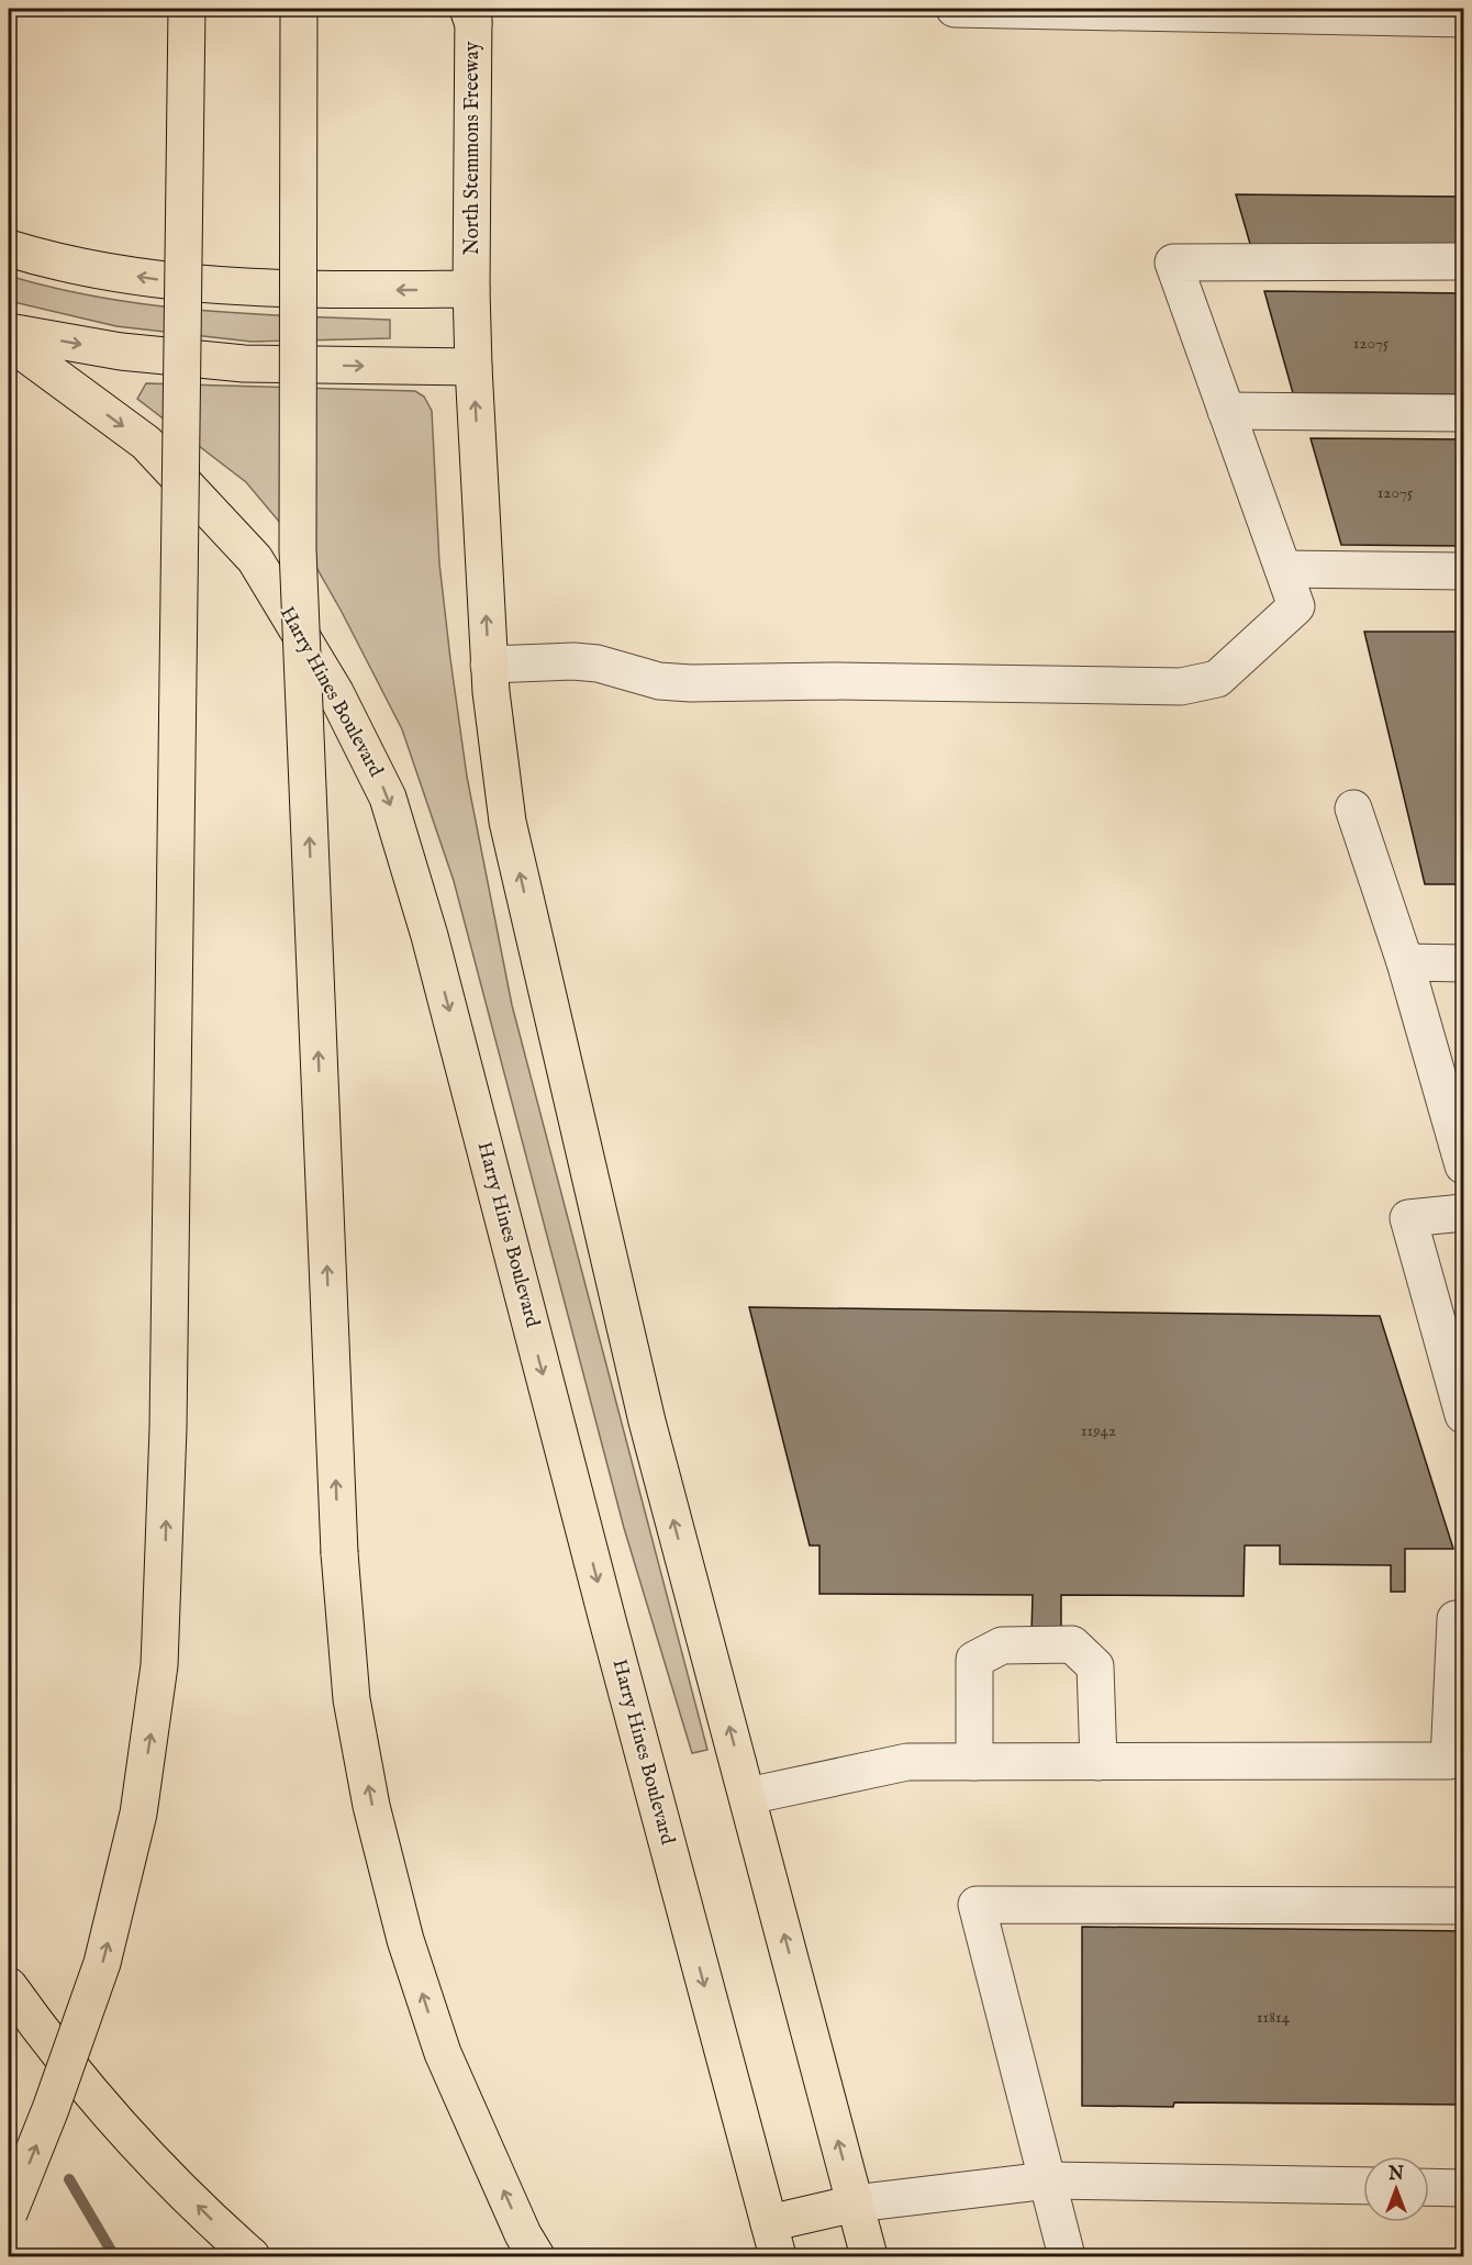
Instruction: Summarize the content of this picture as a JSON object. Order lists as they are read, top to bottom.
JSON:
{
  "streets": {
    "main road": ["North Stemmons Freeway", "Harry Hines Boulevard"]
  },
  "house_numbers": [
    "12075",
    "12075",
    "11942",
    "11814"
  ],
  "north": "top"
}
